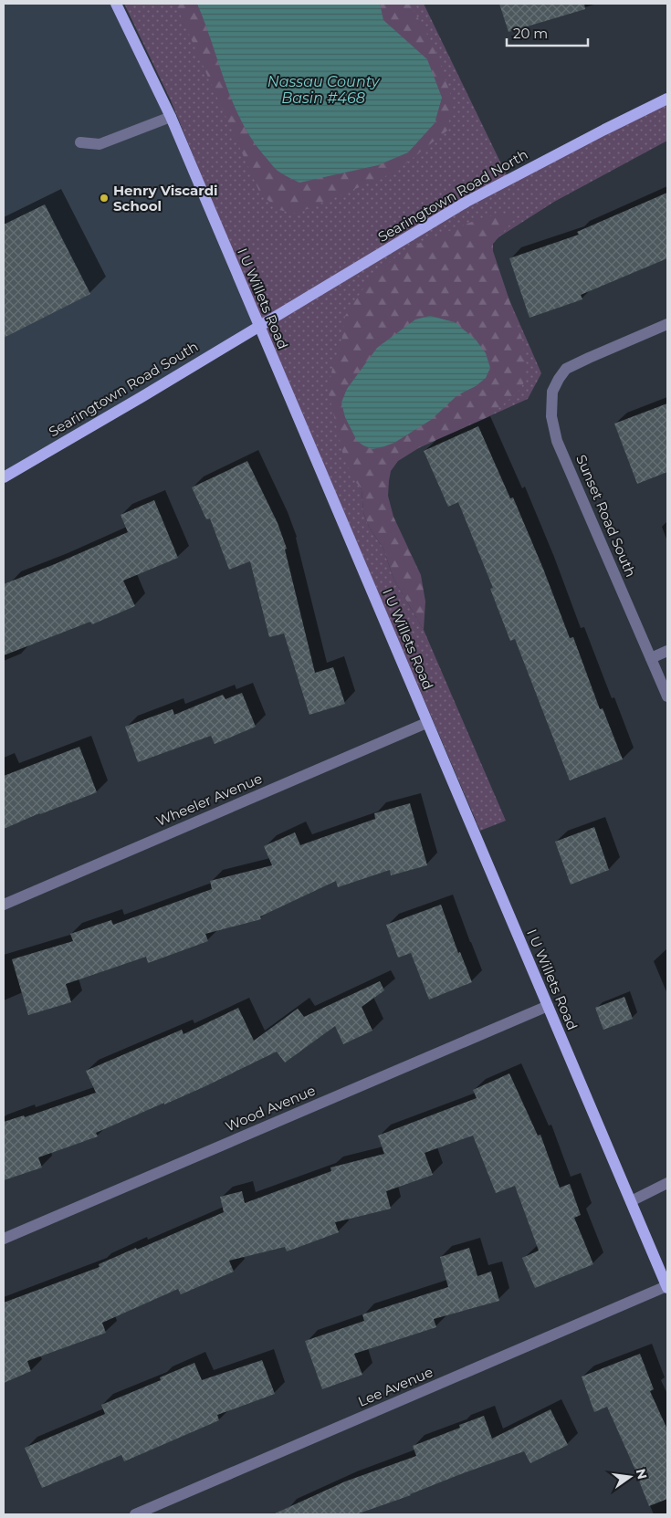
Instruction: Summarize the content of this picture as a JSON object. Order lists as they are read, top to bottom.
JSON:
{
  "streets": {
    "main road": ["Searingtown Road North", "I U Willets Road", "Searingtown Road South"],
    "street": [
      "Sunset Road South",
      "Wheeler Avenue",
      "Wood Avenue",
      "Lee Avenue"
    ]
  },
  "crossings": [
    ["Searingtown Road North", "I U Willets Road"],
    ["Searingtown Road North", "Searingtown Road South"],
    ["I U Willets Road", "Searingtown Road South"],
    ["I U Willets Road", "Wheeler Avenue"],
    ["I U Willets Road", "Wood Avenue"],
    ["I U Willets Road", "Lee Avenue"]
  ],
  "water": ["Nassau County Basin #468"],
  "places": ["Henry Viscardi School"],
  "scale_bar": "20 m",
  "north": "right"
}
